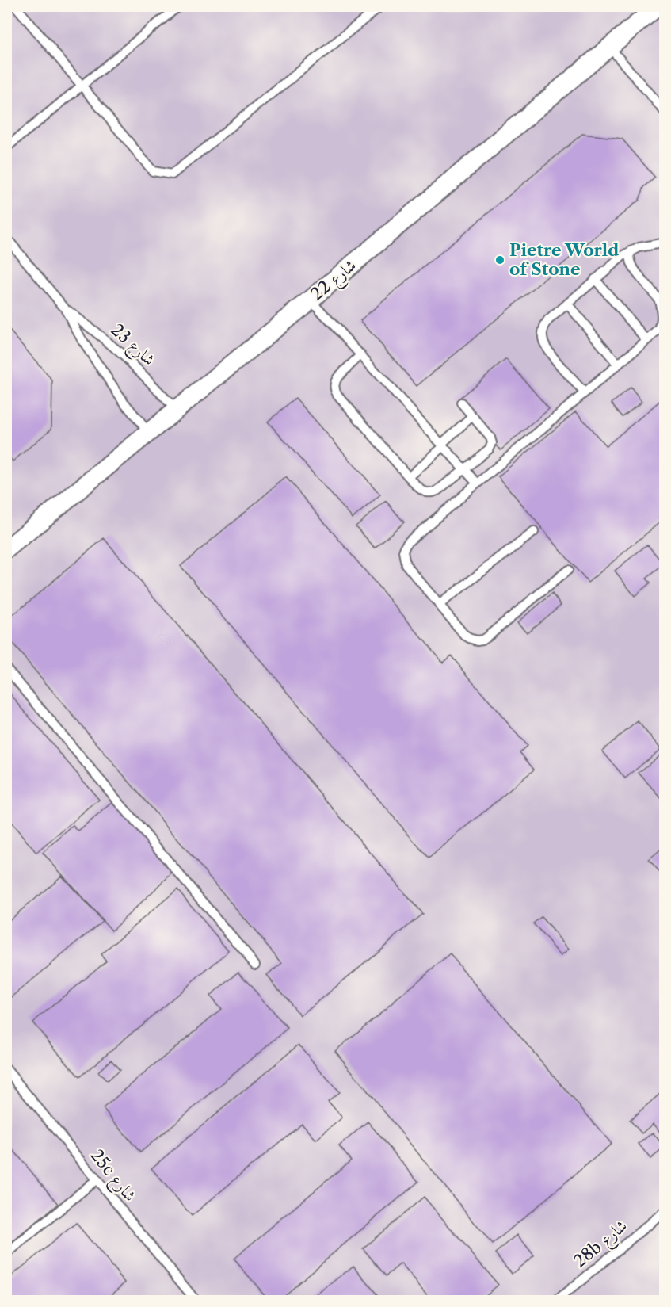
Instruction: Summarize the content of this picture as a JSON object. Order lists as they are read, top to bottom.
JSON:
{
  "streets": {
    "street": ["شارع 22"],
    "lane": ["شارع 23", "25c شارع", "28b شارع"]
  },
  "crossings": [
    ["شارع 22", "شارع 23"]
  ],
  "places": ["Pietre World of Stone"]
}
